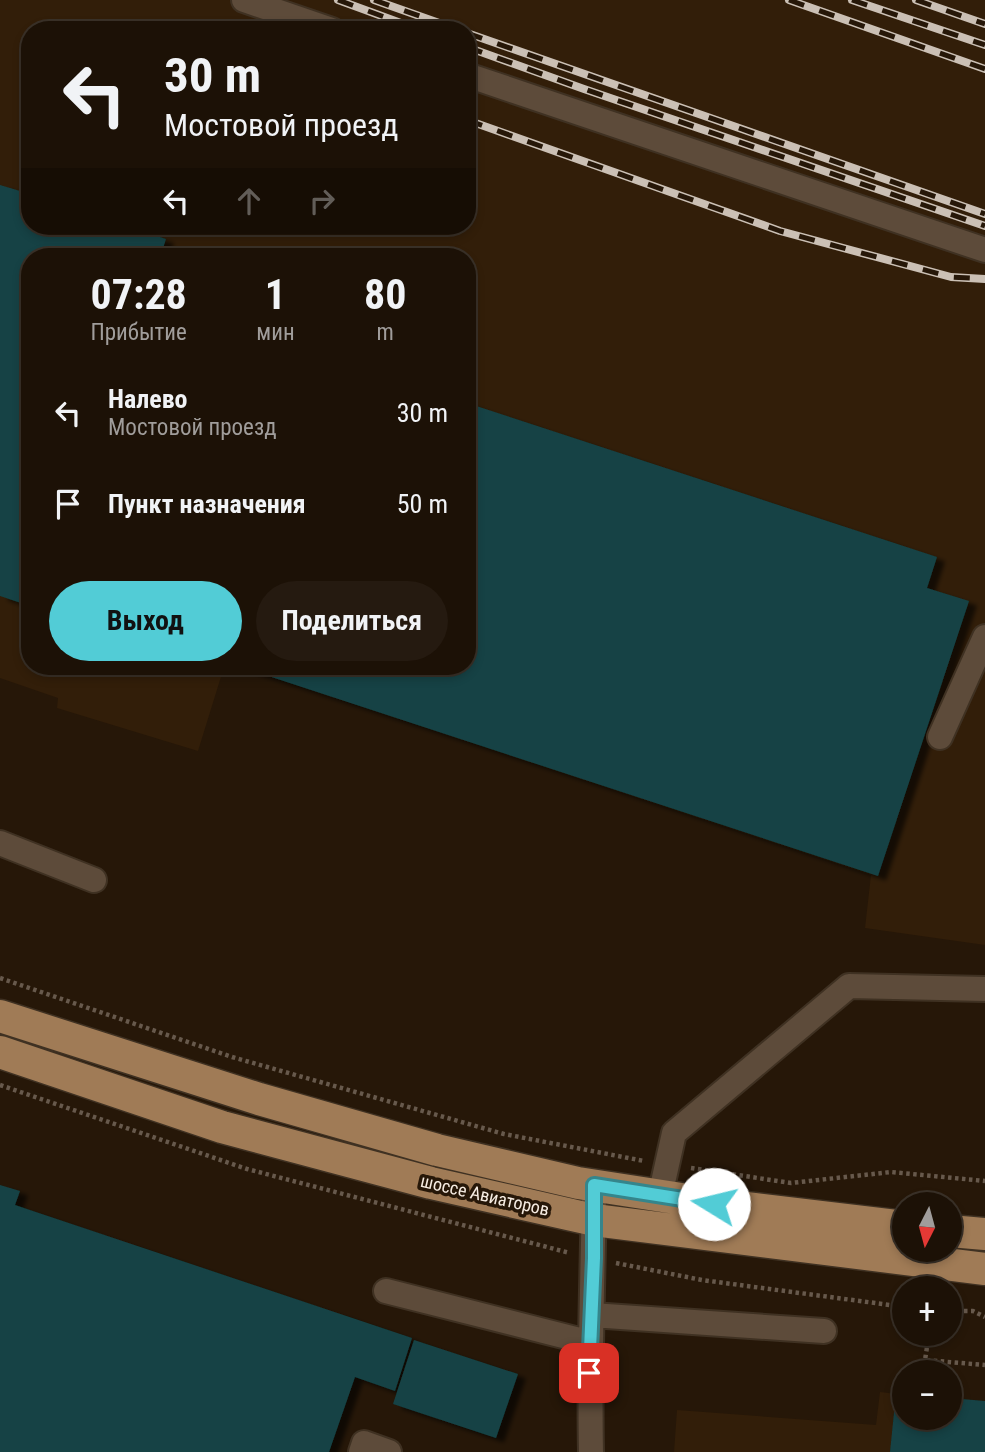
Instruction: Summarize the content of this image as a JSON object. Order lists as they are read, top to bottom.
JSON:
{
  "streets": {
    "main road": ["шоссе Авиаторов"]
  },
  "north": "bottom",
  "page": {
    "turn": ["30 m", "Мостовой проезд"],
    "eta": [
      "07:28",
      "Прибытие",
      "1",
      "мин",
      "80",
      "m"
    ],
    "list": [
      {
        "name": "Налево",
        "note": "Мостовой проезд",
        "value": "30 m"
      },
      {
        "name": "Пункт назначения",
        "value": "50 m"
      }
    ],
    "buttons": ["Выход", "Поделиться"],
    "map_buttons": ["+", "−"]
  }
}
